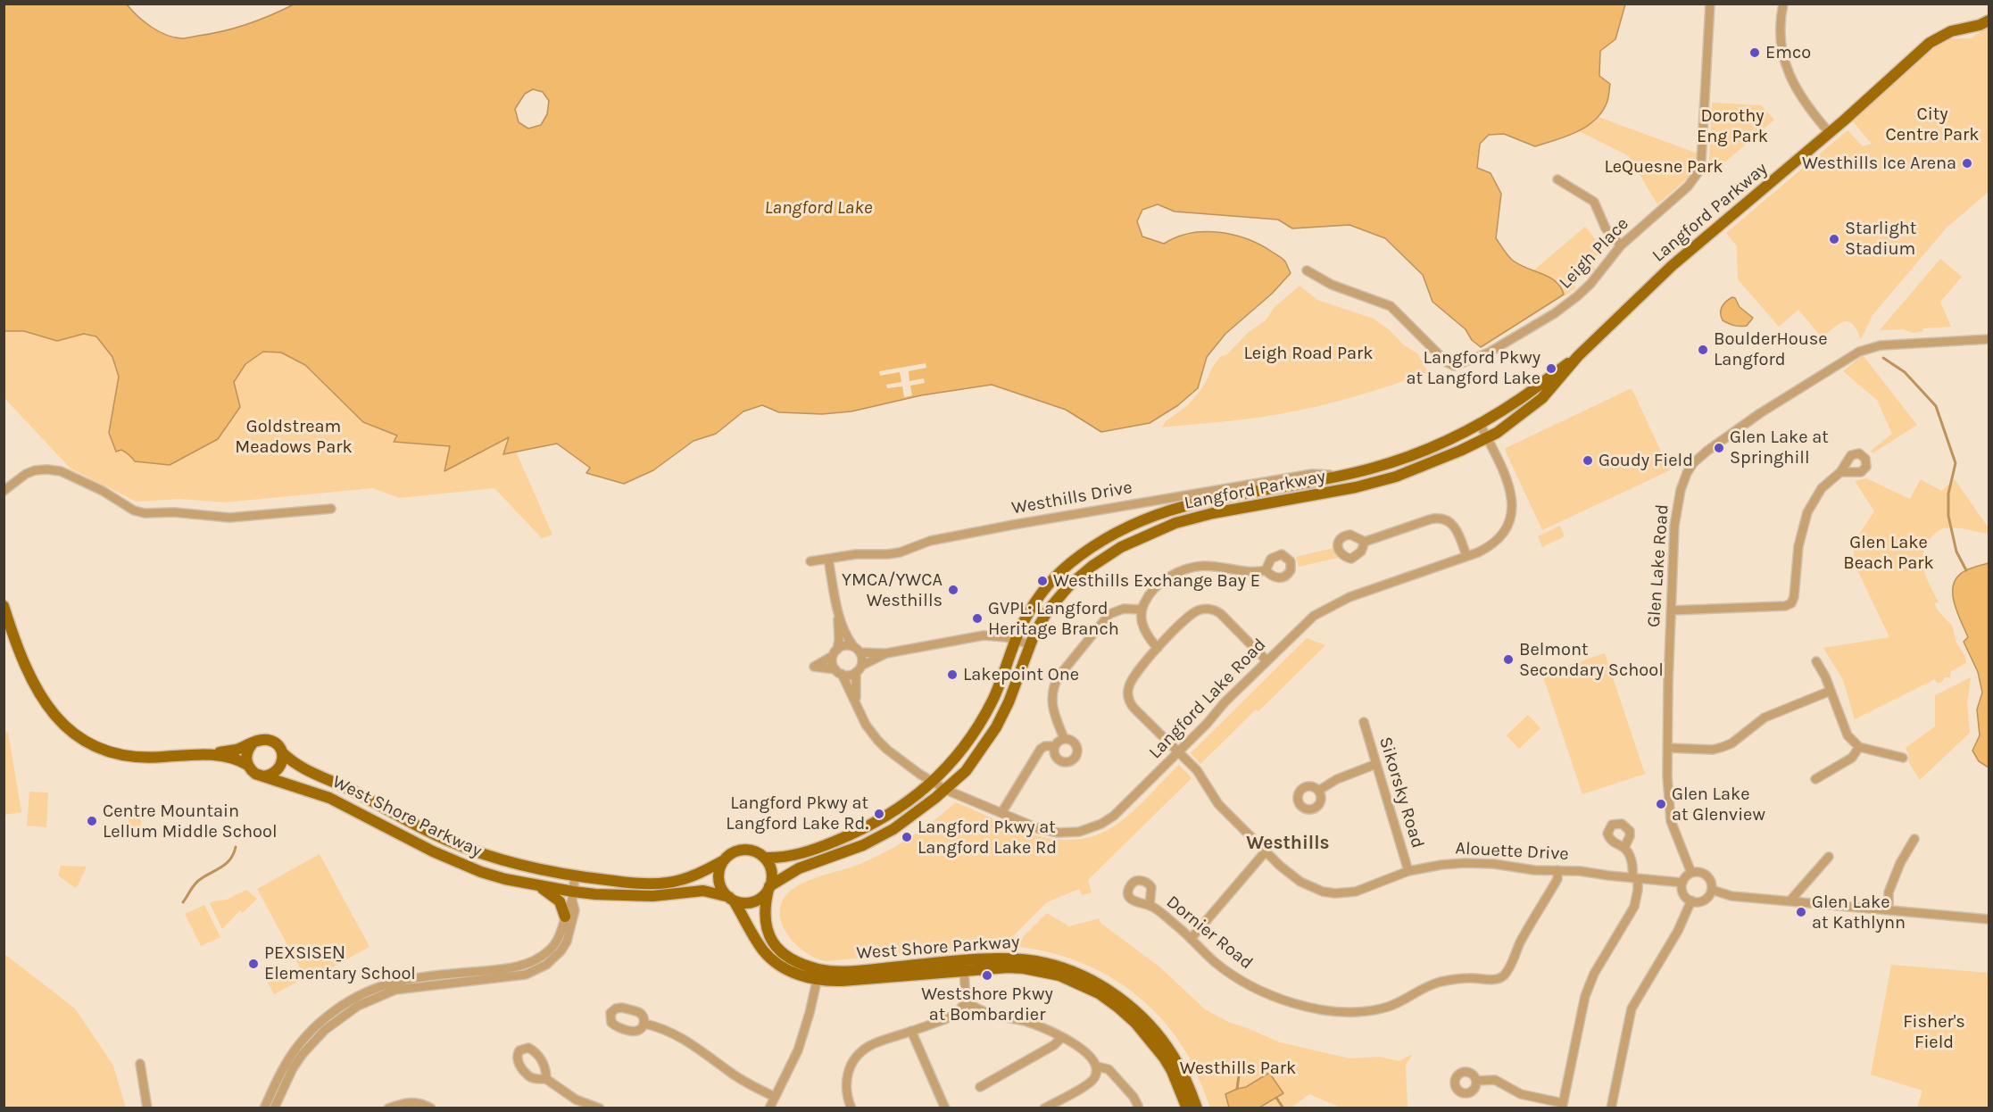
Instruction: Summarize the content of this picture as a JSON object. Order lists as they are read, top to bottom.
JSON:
{
  "streets": {
    "main road": ["Langford Parkway", "West Shore Parkway"],
    "street": [
      "Leigh Place",
      "Westhills Drive",
      "Glen Lake Road",
      "Langford Lake Road",
      "Sikorsky Road",
      "Alouette Drive",
      "Dornier Road"
    ]
  },
  "crossings": [
    ["Langford Parkway", "Westhills Drive"],
    ["Langford Parkway", "Langford Lake Road"],
    ["Langford Parkway", "West Shore Parkway"],
    ["Glen Lake Road", "Alouette Drive"],
    ["Langford Lake Road", "Alouette Drive"],
    ["Sikorsky Road", "Alouette Drive"],
    ["Alouette Drive", "Dornier Road"]
  ],
  "districts": ["Westhills"],
  "water": ["Langford Lake"],
  "parks": [
    "City Centre Park",
    "Dorothy Eng Park",
    "LeQuesne Park",
    "Leigh Road Park",
    "Goldstream Meadows Park",
    "Glen Lake Beach Park",
    "Fisher's Field",
    "Westhills Park"
  ],
  "places": [
    "Emco",
    "Westhills Ice Arena",
    "Starlight Stadium",
    "BoulderHouse Langford",
    "Langford Pkwy at Langford Lake",
    "Glen Lake at Springhill",
    "Goudy Field",
    "Westhills Exchange Bay E",
    "YMCA/YWCA Westhills",
    "GVPL: Langford Heritage Branch",
    "Belmont Secondary School",
    "Lakepoint One",
    "Glen Lake at Glenview",
    "Langford Pkwy at Langford Lake Rd.",
    "Centre Mountain Lellum Middle School",
    "Langford Pkwy at Langford Lake Rd",
    "Glen Lake at Kathlynn",
    "PEXSISEṈ Elementary School",
    "Westshore Pkwy at Bombardier"
  ]
}
